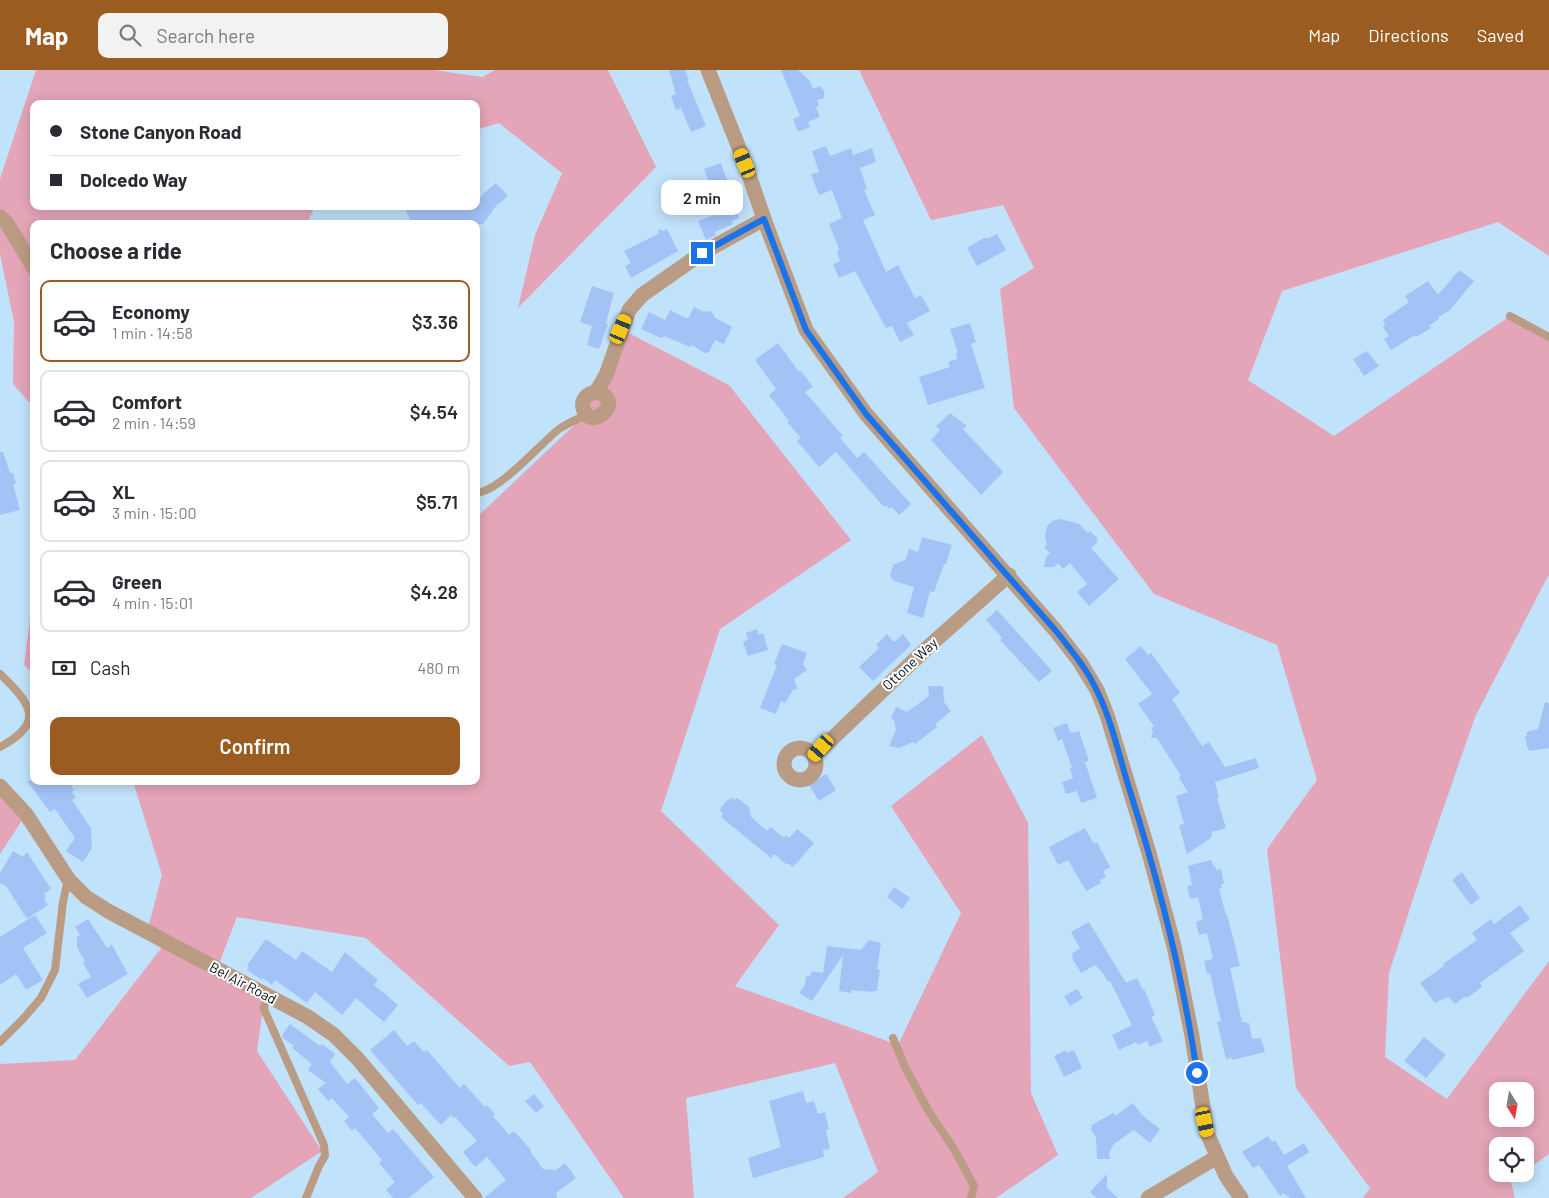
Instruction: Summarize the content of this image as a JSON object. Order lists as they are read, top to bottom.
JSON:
{
  "streets": {
    "street": ["Ottone Way", "Bel Air Road"]
  },
  "north": "bottom",
  "page": {
    "header": "Map",
    "search": "Search here",
    "nav": ["Map", "Directions", "Saved"],
    "banner": ["Stone Canyon Road", "Dolcedo Way"],
    "bubble": "2 min",
    "heading": "Choose a ride",
    "list": [
      {
        "name": "Economy",
        "note": "1 min · 14:58",
        "value": "$3.36"
      },
      {
        "name": "Comfort",
        "note": "2 min · 14:59",
        "value": "$4.54"
      },
      {
        "name": "XL",
        "note": "3 min · 15:00",
        "value": "$5.71"
      },
      {
        "name": "Green",
        "note": "4 min · 15:01",
        "value": "$4.28"
      }
    ],
    "pay": ["Cash", "480 m"],
    "buttons": "Confirm"
  }
}
